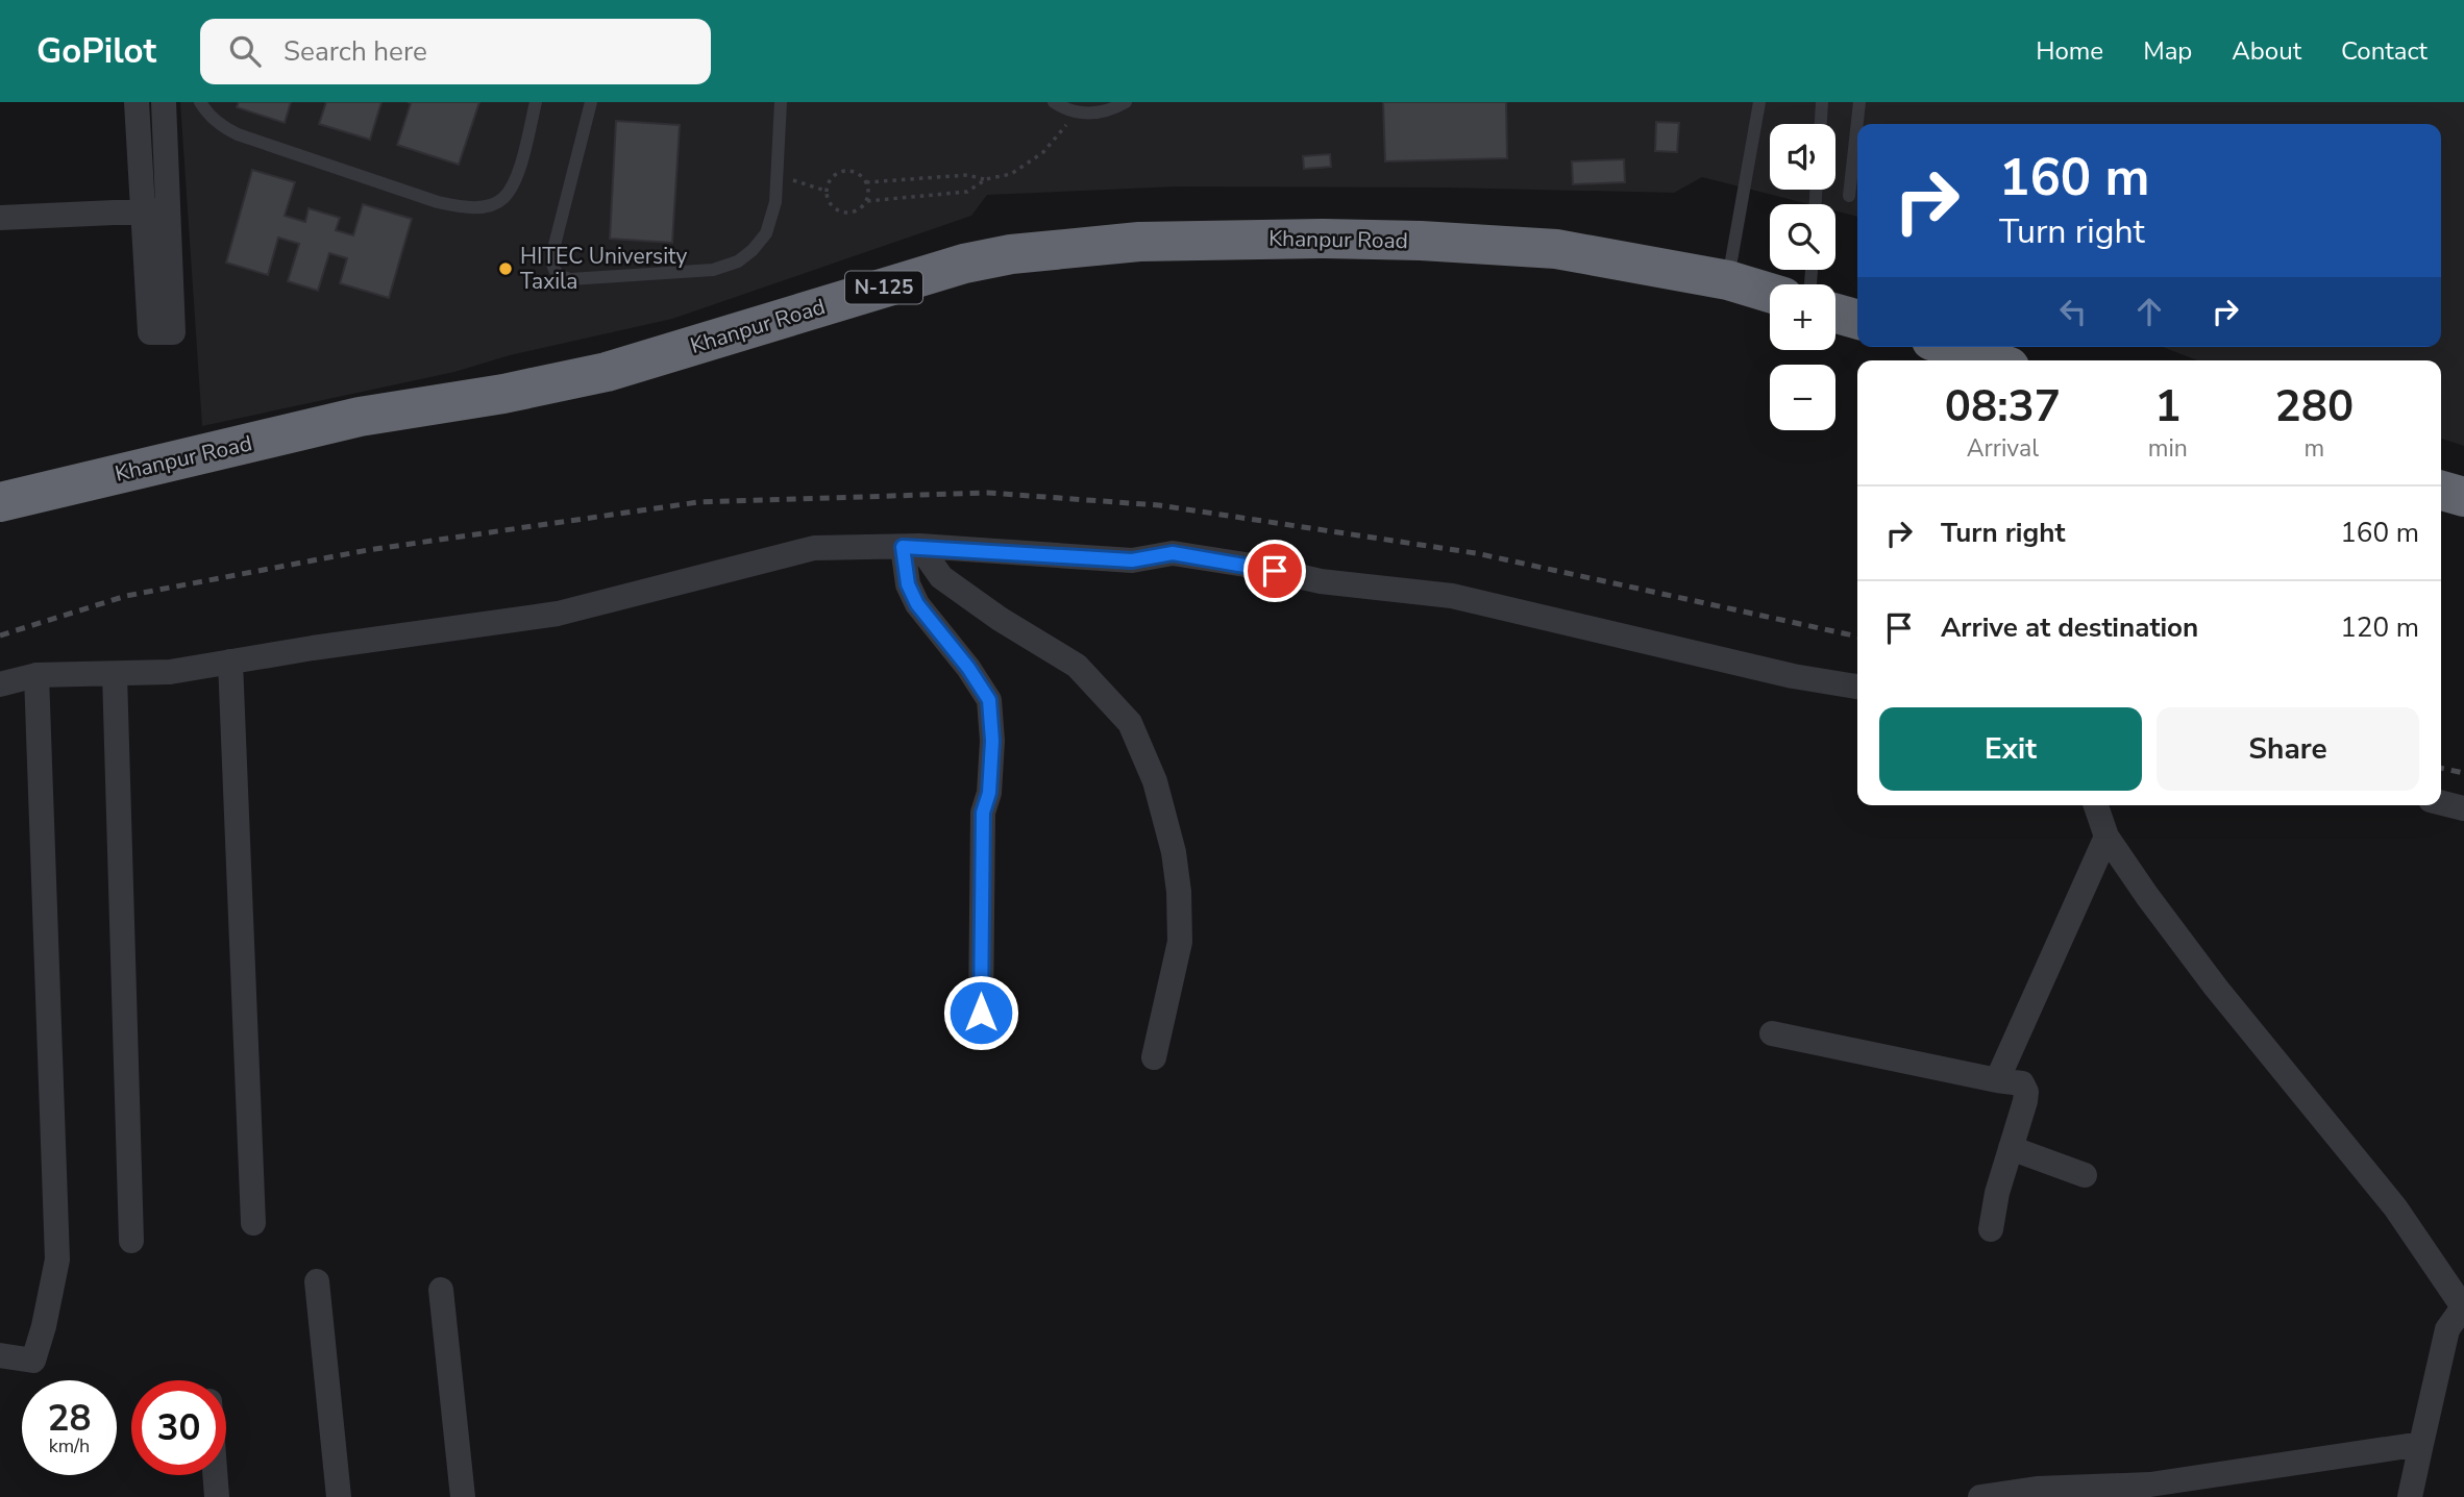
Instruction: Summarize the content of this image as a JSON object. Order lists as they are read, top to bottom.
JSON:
{
  "streets": {
    "highway": ["Khanpur Road", "N-125"]
  },
  "places": ["HITEC University Taxila"],
  "page": {
    "header": "GoPilot",
    "search": "Search here",
    "nav": [
      "Home",
      "Map",
      "About",
      "Contact"
    ],
    "map_buttons": ["+", "−"],
    "turn": ["160 m", "Turn right"],
    "eta": [
      "08:37",
      "Arrival",
      "1",
      "min",
      "280",
      "m"
    ],
    "list": [
      {
        "name": "Turn right",
        "value": "160 m"
      },
      {
        "name": "Arrive at destination",
        "value": "120 m"
      }
    ],
    "buttons": ["Exit", "Share"],
    "speed": "28 km/h",
    "limit": "30"
  }
}
